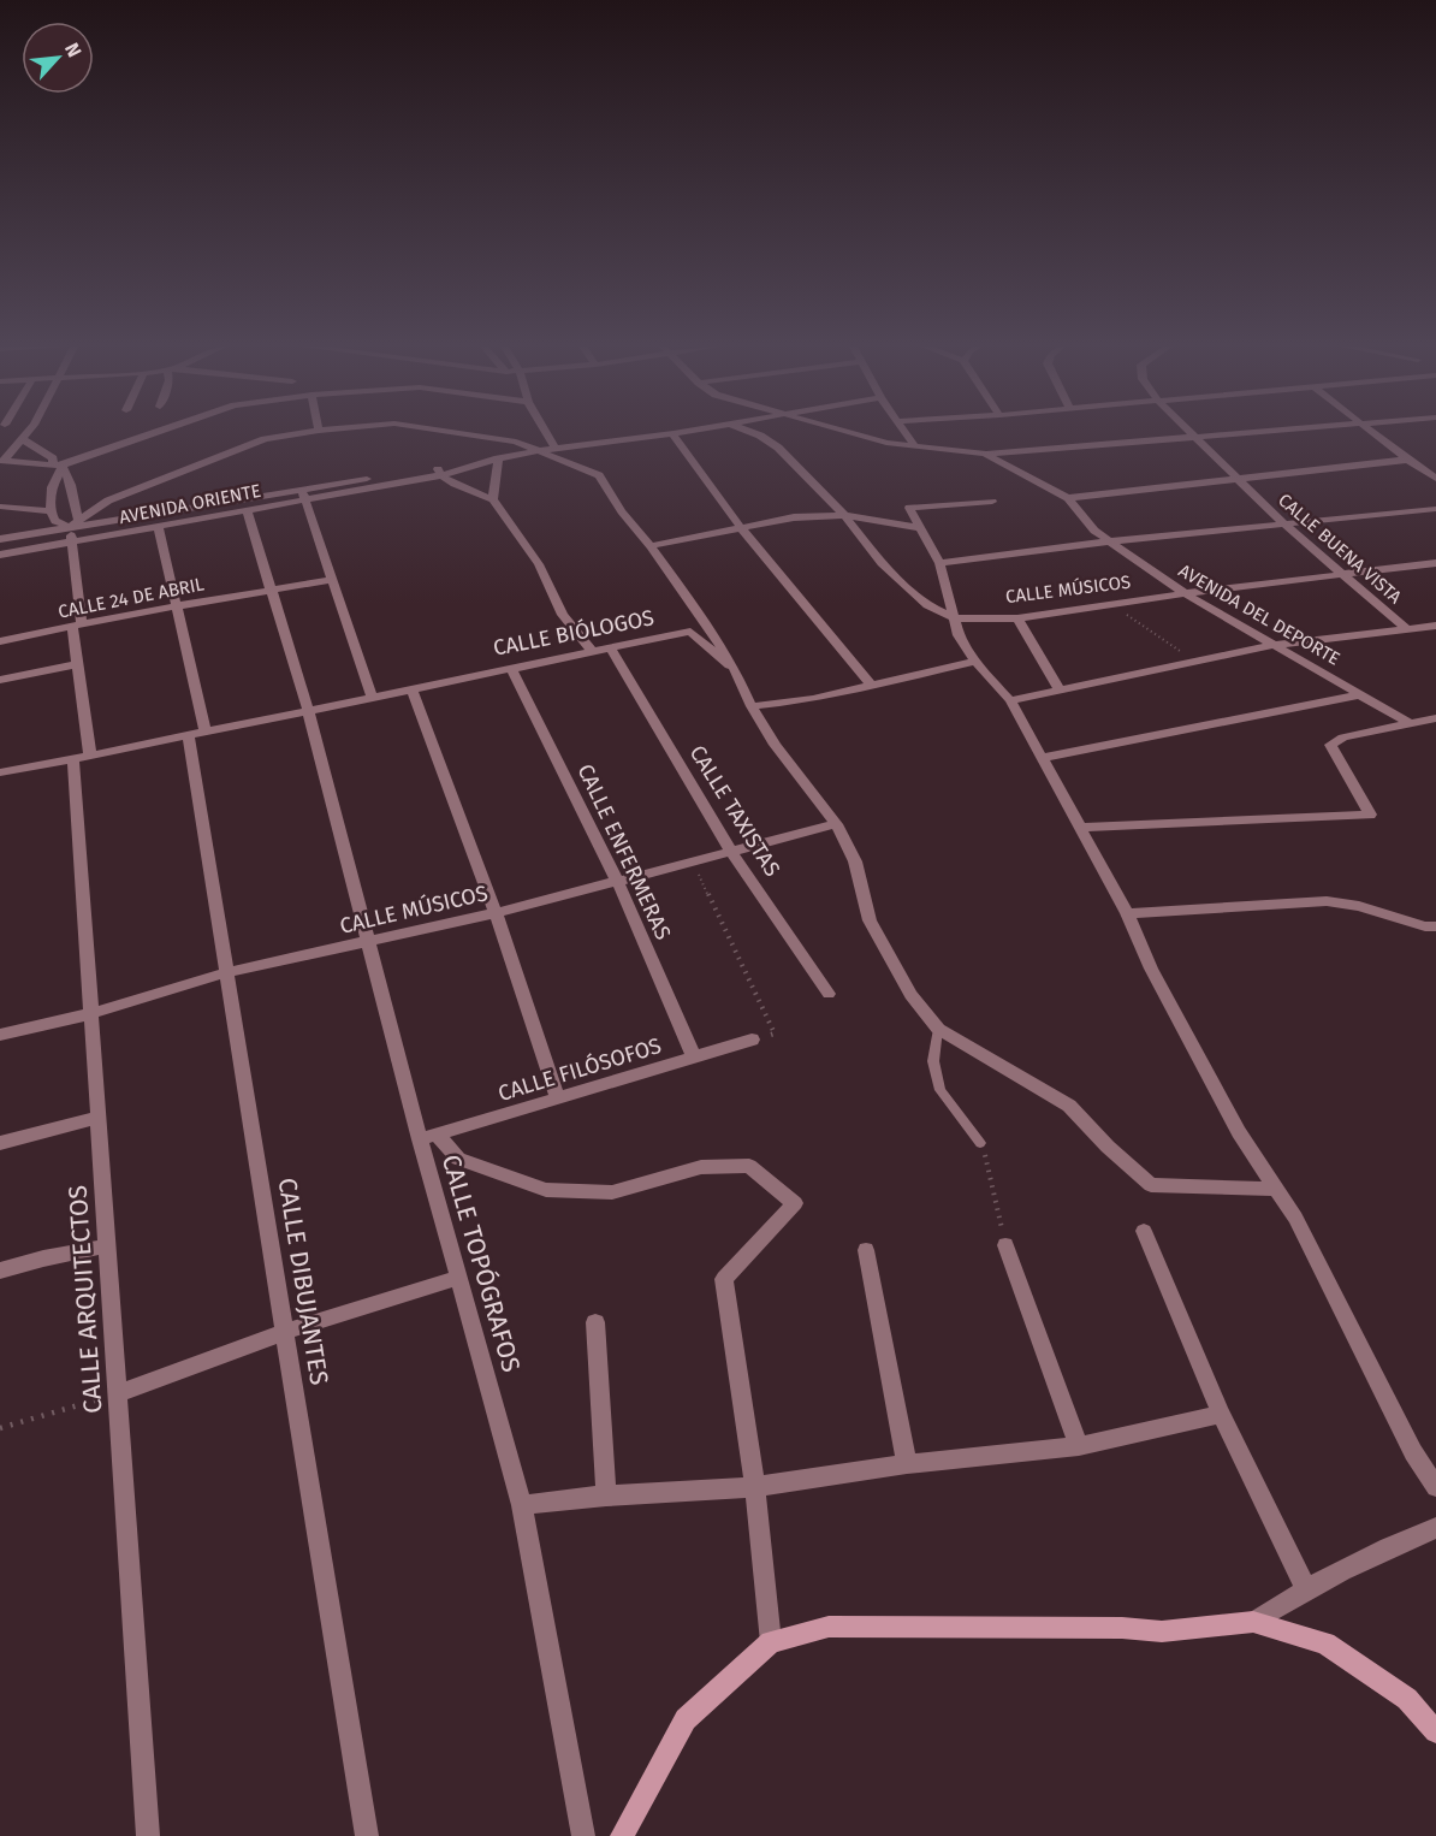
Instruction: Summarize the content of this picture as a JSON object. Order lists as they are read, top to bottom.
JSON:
{
  "streets": {
    "street": [
      "AVENIDA ORIENTE",
      "CALLE BUENA VISTA",
      "CALLE MÚSICOS",
      "CALLE 24 DE ABRIL",
      "AVENIDA DEL DEPORTE",
      "CALLE BIÓLOGOS",
      "CALLE TAXISTAS",
      "CALLE ENFERMERAS",
      "CALLE FILÓSOFOS",
      "CALLE TOPÓGRAFOS",
      "CALLE DIBUJANTES",
      "CALLE ARQUITECTOS"
    ]
  },
  "crossings": [
    ["AVENIDA ORIENTE", "CALLE TOPÓGRAFOS"],
    ["AVENIDA ORIENTE", "CALLE DIBUJANTES"],
    ["AVENIDA ORIENTE", "CALLE ARQUITECTOS"],
    ["CALLE BUENA VISTA", "CALLE MÚSICOS"],
    ["CALLE MÚSICOS", "AVENIDA DEL DEPORTE"],
    ["CALLE MÚSICOS", "CALLE BIÓLOGOS"],
    ["CALLE MÚSICOS", "CALLE TAXISTAS"],
    ["CALLE MÚSICOS", "CALLE ENFERMERAS"],
    ["CALLE MÚSICOS", "CALLE TOPÓGRAFOS"],
    ["CALLE MÚSICOS", "CALLE DIBUJANTES"],
    ["CALLE MÚSICOS", "CALLE ARQUITECTOS"],
    ["CALLE 24 DE ABRIL", "CALLE TOPÓGRAFOS"],
    ["CALLE 24 DE ABRIL", "CALLE DIBUJANTES"],
    ["CALLE 24 DE ABRIL", "CALLE ARQUITECTOS"],
    ["CALLE BIÓLOGOS", "CALLE TAXISTAS"],
    ["CALLE BIÓLOGOS", "CALLE ENFERMERAS"],
    ["CALLE BIÓLOGOS", "CALLE TOPÓGRAFOS"],
    ["CALLE BIÓLOGOS", "CALLE DIBUJANTES"],
    ["CALLE BIÓLOGOS", "CALLE ARQUITECTOS"],
    ["CALLE ENFERMERAS", "CALLE FILÓSOFOS"],
    ["CALLE FILÓSOFOS", "CALLE TOPÓGRAFOS"]
  ],
  "north": "top right"
}
